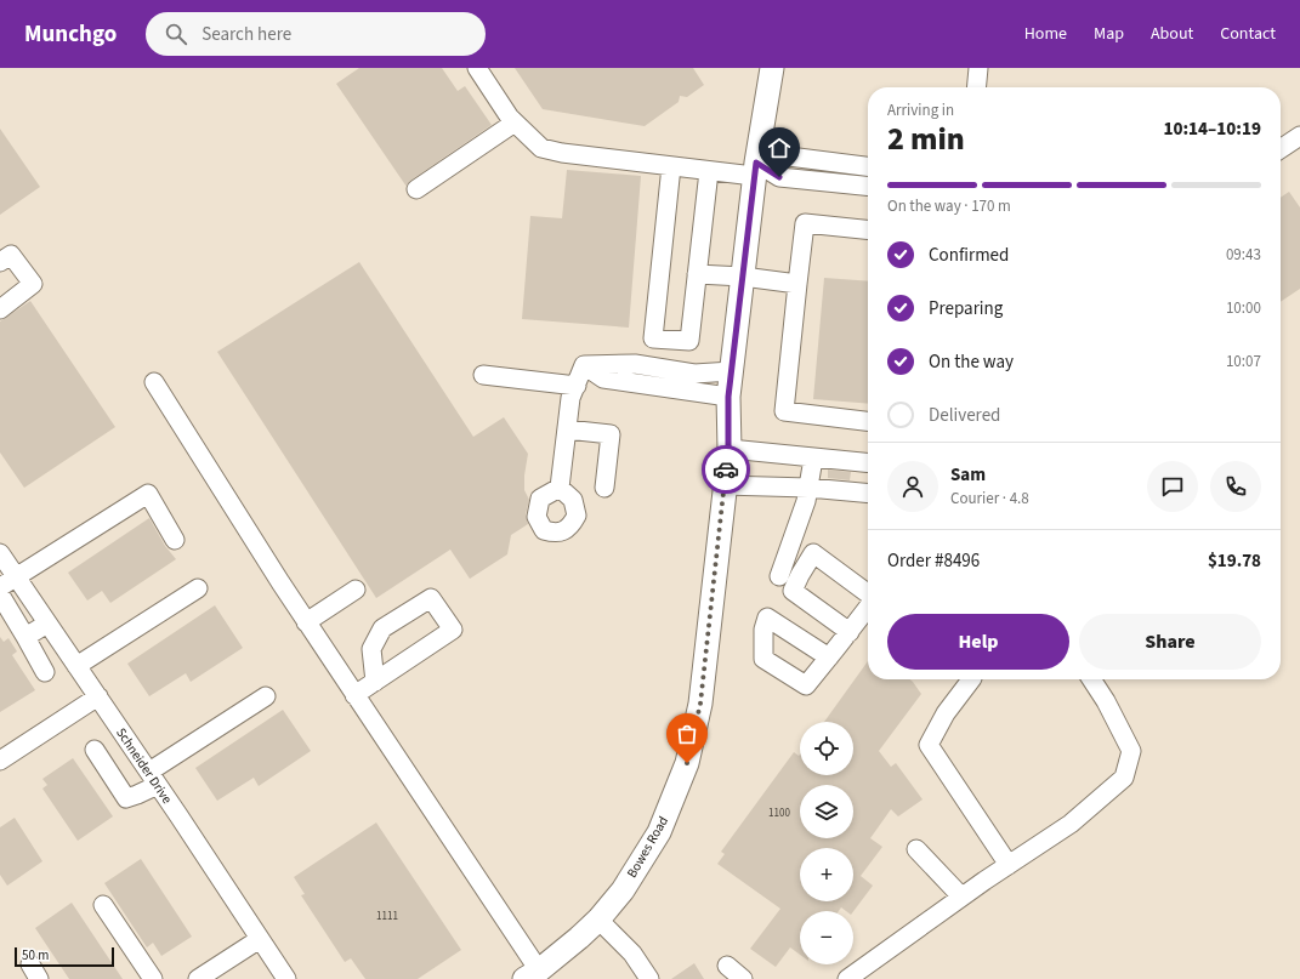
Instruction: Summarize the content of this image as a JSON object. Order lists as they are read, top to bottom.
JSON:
{
  "streets": {
    "main road": ["Bowes Road"],
    "lane": ["Schneider Drive"]
  },
  "house_numbers": ["1100", "1111"],
  "scale_bar": "50 m",
  "page": {
    "header": "Munchgo",
    "search": "Search here",
    "nav": [
      "Home",
      "Map",
      "About",
      "Contact"
    ],
    "heading": ["2 min", "Arriving in", "10:14–10:19"],
    "panel": [
      "Sam",
      "Courier · 4.8",
      "Order #8496",
      "$19.78"
    ],
    "bar": "On the way · 170 m",
    "list": [
      ["Confirmed", "09:43"],
      ["Preparing", "10:00"],
      ["On the way", "10:07"],
      "Delivered"
    ],
    "buttons": ["Help", "Share"],
    "map_buttons": ["+", "−"],
    "scale": "50 m"
  }
}
